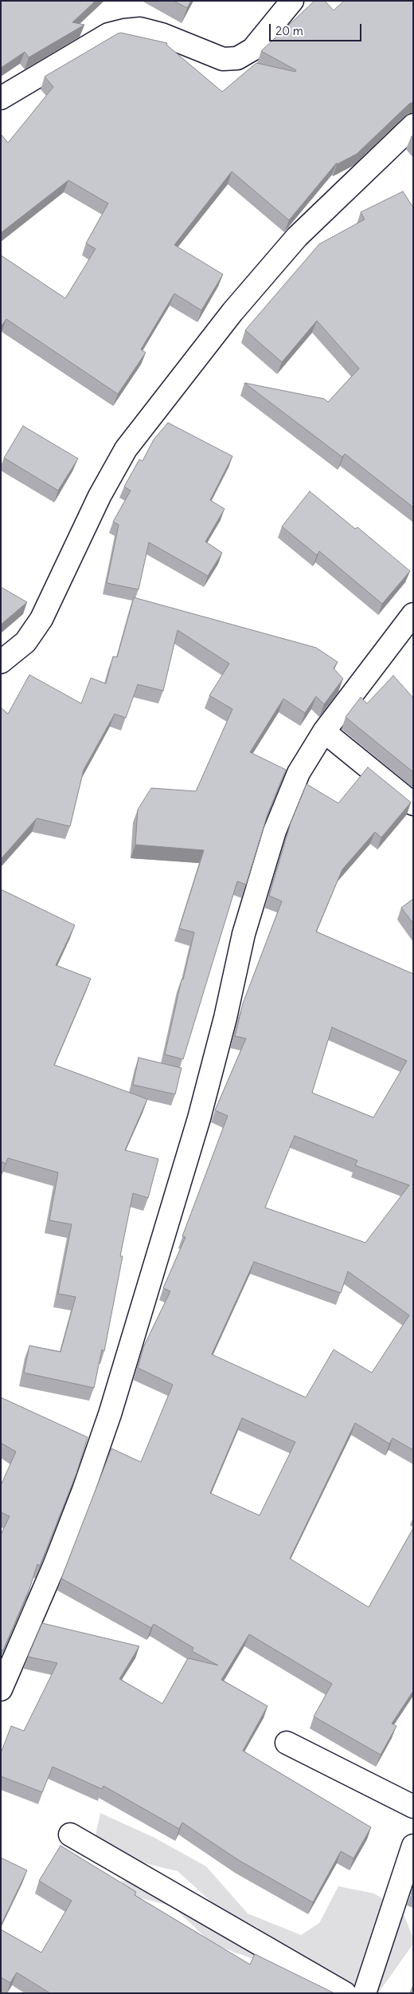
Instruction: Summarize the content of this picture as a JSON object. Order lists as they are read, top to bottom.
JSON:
{
  "scale_bar": "20 m"
}
